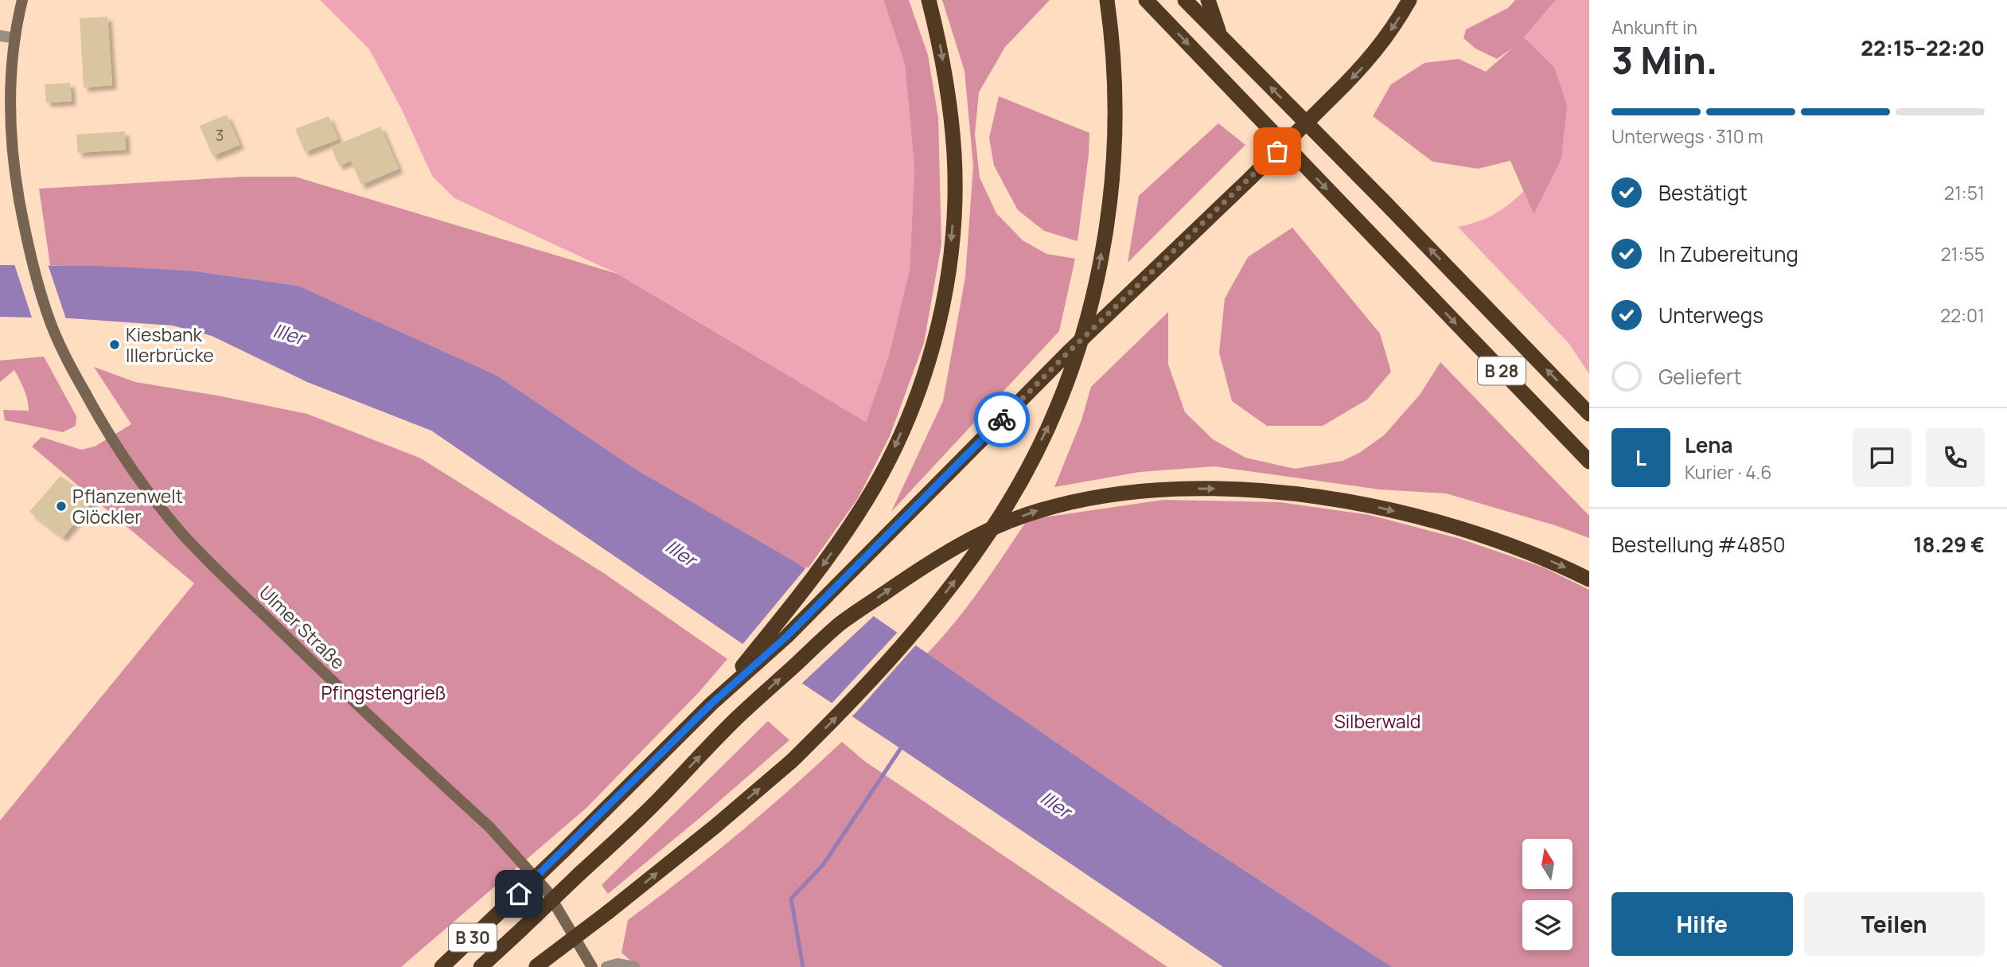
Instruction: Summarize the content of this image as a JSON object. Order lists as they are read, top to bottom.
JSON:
{
  "streets": {
    "highway": ["B 28", "B 30"],
    "main road": ["Ulmer Straße"]
  },
  "water": ["Iller"],
  "parks": ["Pfingstengrieß", "Silberwald"],
  "places": ["Kiesbank Illerbrücke", "Pflanzenwelt Glöckler"],
  "house_numbers": ["3"],
  "north": "top",
  "page": {
    "heading": ["3 Min.", "Ankunft in", "22:15–22:20"],
    "panel": [
      "Lena",
      "Kurier · 4.6",
      "Bestellung #4850",
      "18.29 €"
    ],
    "bar": "Unterwegs · 310 m",
    "list": [
      ["Bestätigt", "21:51"],
      ["In Zubereitung", "21:55"],
      ["Unterwegs", "22:01"],
      "Geliefert"
    ],
    "round": "L",
    "buttons": ["Hilfe", "Teilen"]
  }
}
